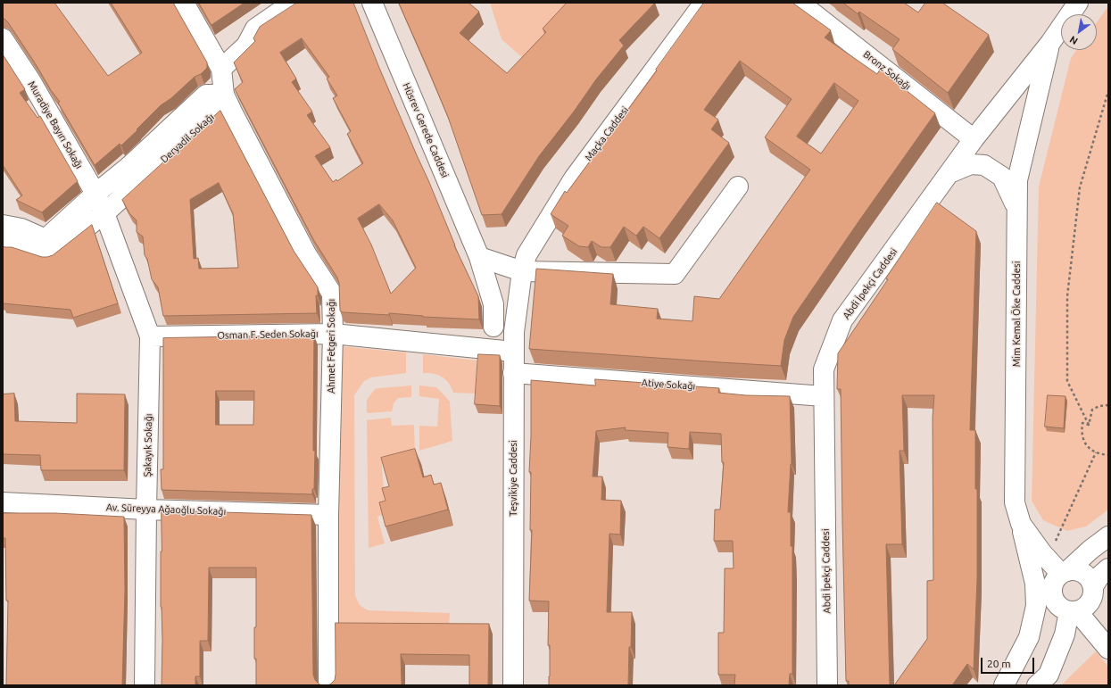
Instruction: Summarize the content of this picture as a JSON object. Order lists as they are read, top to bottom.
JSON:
{
  "streets": {
    "street": [
      "Bronz Sokağı",
      "Muradiye Bayırı Sokağı",
      "Hüsrev Gerede Caddesi",
      "Maçka Caddesi",
      "Deryadil Sokağı",
      "Abdi İpekçi Caddesi",
      "Mim Kemal Öke Caddesi",
      "Osman F. Seden Sokağı",
      "Ahmet Fetgeri Sokağı",
      "Atiye Sokağı",
      "Şakayık Sokağı",
      "Teşvikiye Caddesi",
      "Av. Süreyya Ağaoğlu Sokağı"
    ]
  },
  "crossings": [
    ["Bronz Sokağı", "Abdi İpekçi Caddesi"],
    ["Muradiye Bayırı Sokağı", "Deryadil Sokağı"],
    ["Muradiye Bayırı Sokağı", "Şakayık Sokağı"],
    ["Maçka Caddesi", "Teşvikiye Caddesi"],
    ["Deryadil Sokağı", "Ahmet Fetgeri Sokağı"],
    ["Deryadil Sokağı", "Şakayık Sokağı"],
    ["Abdi İpekçi Caddesi", "Mim Kemal Öke Caddesi"],
    ["Abdi İpekçi Caddesi", "Atiye Sokağı"],
    ["Osman F. Seden Sokağı", "Ahmet Fetgeri Sokağı"],
    ["Osman F. Seden Sokağı", "Şakayık Sokağı"],
    ["Osman F. Seden Sokağı", "Teşvikiye Caddesi"],
    ["Ahmet Fetgeri Sokağı", "Av. Süreyya Ağaoğlu Sokağı"],
    ["Atiye Sokağı", "Teşvikiye Caddesi"],
    ["Şakayık Sokağı", "Av. Süreyya Ağaoğlu Sokağı"]
  ],
  "scale_bar": "20 m",
  "north": "bottom left"
}
